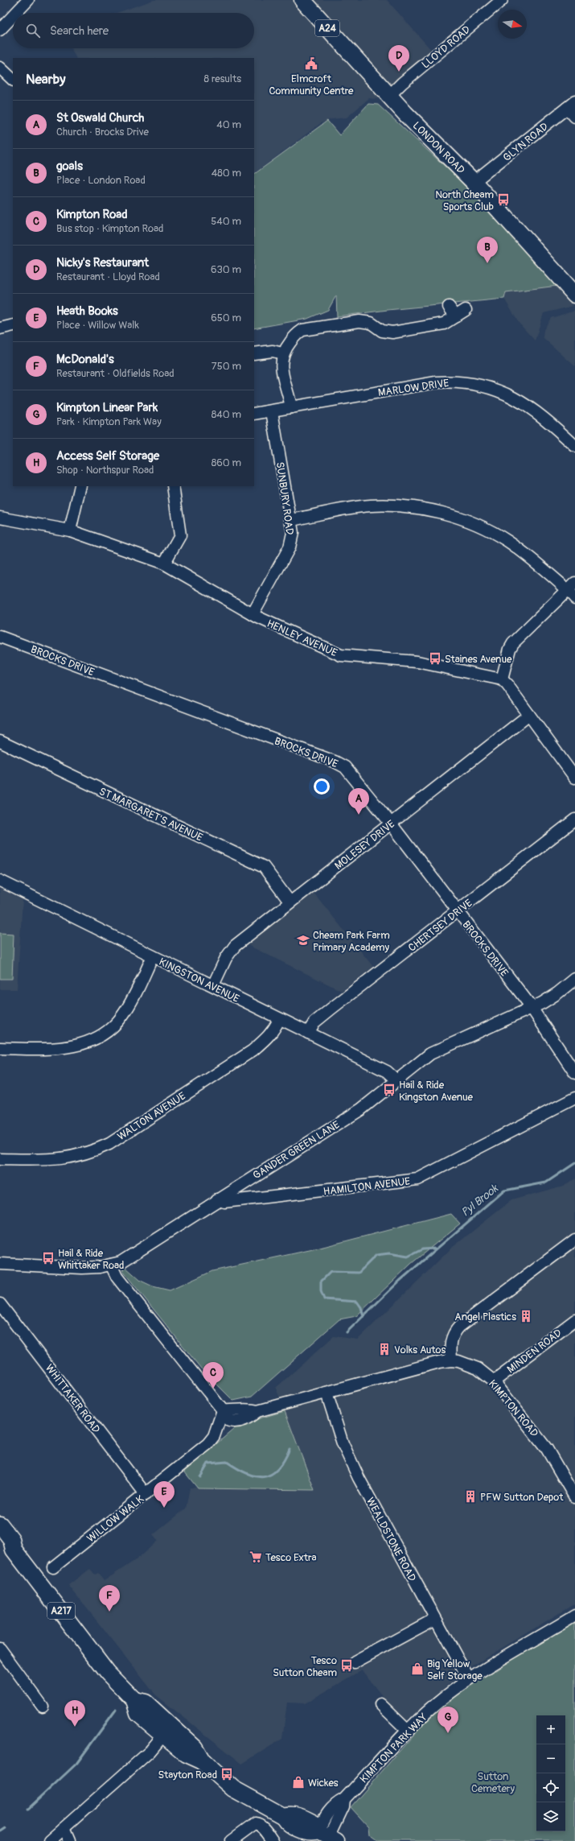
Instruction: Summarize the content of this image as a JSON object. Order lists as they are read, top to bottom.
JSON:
{
  "streets": {
    "highway": ["A24", "LONDON ROAD", "A217"],
    "street": [
      "LLOYD ROAD",
      "GLYN ROAD",
      "MARLOW DRIVE",
      "SUNBURY ROAD",
      "HENLEY AVENUE",
      "BROCKS DRIVE",
      "ST MARGARET'S AVENUE",
      "MOLESEY DRIVE",
      "CHERTSEY DRIVE",
      "KINGSTON AVENUE",
      "WALTON AVENUE",
      "GANDER GREEN LANE",
      "HAMILTON AVENUE",
      "MINDEN ROAD",
      "WHITTAKER ROAD",
      "KIMPTON ROAD",
      "WILLOW WALK",
      "WEALDSTONE ROAD",
      "KIMPTON PARK WAY"
    ]
  },
  "crossings": [
    ["LLOYD ROAD", "LONDON ROAD"],
    ["GLYN ROAD", "LONDON ROAD"],
    ["MARLOW DRIVE", "SUNBURY ROAD"],
    ["SUNBURY ROAD", "HENLEY AVENUE"],
    ["BROCKS DRIVE", "MOLESEY DRIVE"],
    ["BROCKS DRIVE", "CHERTSEY DRIVE"],
    ["BROCKS DRIVE", "GANDER GREEN LANE"],
    ["ST MARGARET'S AVENUE", "MOLESEY DRIVE"],
    ["MOLESEY DRIVE", "KINGSTON AVENUE"],
    ["CHERTSEY DRIVE", "KINGSTON AVENUE"],
    ["KINGSTON AVENUE", "WALTON AVENUE"],
    ["KINGSTON AVENUE", "GANDER GREEN LANE"],
    ["GANDER GREEN LANE", "HAMILTON AVENUE"],
    ["MINDEN ROAD", "KIMPTON ROAD"],
    ["WHITTAKER ROAD", "WILLOW WALK"],
    ["KIMPTON ROAD", "WILLOW WALK"],
    ["KIMPTON ROAD", "WEALDSTONE ROAD"],
    ["WEALDSTONE ROAD", "KIMPTON PARK WAY"],
    ["A217", "KIMPTON PARK WAY"]
  ],
  "water": ["Pyl Brook"],
  "parks": ["Sutton Cemetery"],
  "places": {
    "public building": ["Elmcroft Community Centre"],
    "bus stop": [
      "North Cheam Sports Club",
      "Staines Avenue",
      "Hail & Ride Kingston Avenue",
      "Hail & Ride Whittaker Road",
      "Tesco Sutton Cheam",
      "Stayton Road"
    ],
    "school or university": ["Cheam Park Farm Primary Academy"],
    "building": ["Angel Plastics", "Volks Autos", "PFW Sutton Depot"],
    "supermarket": ["Tesco Extra"],
    "shop": ["Big Yellow Self Storage", "Wickes"]
  },
  "north": "right",
  "page": {
    "search": "Search here",
    "pins": [
      "D",
      "B",
      "A",
      "C",
      "E",
      "F",
      "H",
      "G"
    ],
    "heading": ["Nearby", "8 results"],
    "list": [
      {
        "mark": "A",
        "name": "St Oswald Church",
        "note": "Church · Brocks Drive",
        "value": "40 m"
      },
      {
        "mark": "B",
        "name": "goals",
        "note": "Place · London Road",
        "value": "480 m"
      },
      {
        "mark": "C",
        "name": "Kimpton Road",
        "note": "Bus stop · Kimpton Road",
        "value": "540 m"
      },
      {
        "mark": "D",
        "name": "Nicky's Restaurant",
        "note": "Restaurant · Lloyd Road",
        "value": "630 m"
      },
      {
        "mark": "E",
        "name": "Heath Books",
        "note": "Place · Willow Walk",
        "value": "650 m"
      },
      {
        "mark": "F",
        "name": "McDonald's",
        "note": "Restaurant · Oldfields Road",
        "value": "750 m"
      },
      {
        "mark": "G",
        "name": "Kimpton Linear Park",
        "note": "Park · Kimpton Park Way",
        "value": "840 m"
      },
      {
        "mark": "H",
        "name": "Access Self Storage",
        "note": "Shop · Northspur Road",
        "value": "860 m"
      }
    ],
    "map_buttons": ["+", "−"]
  }
}
